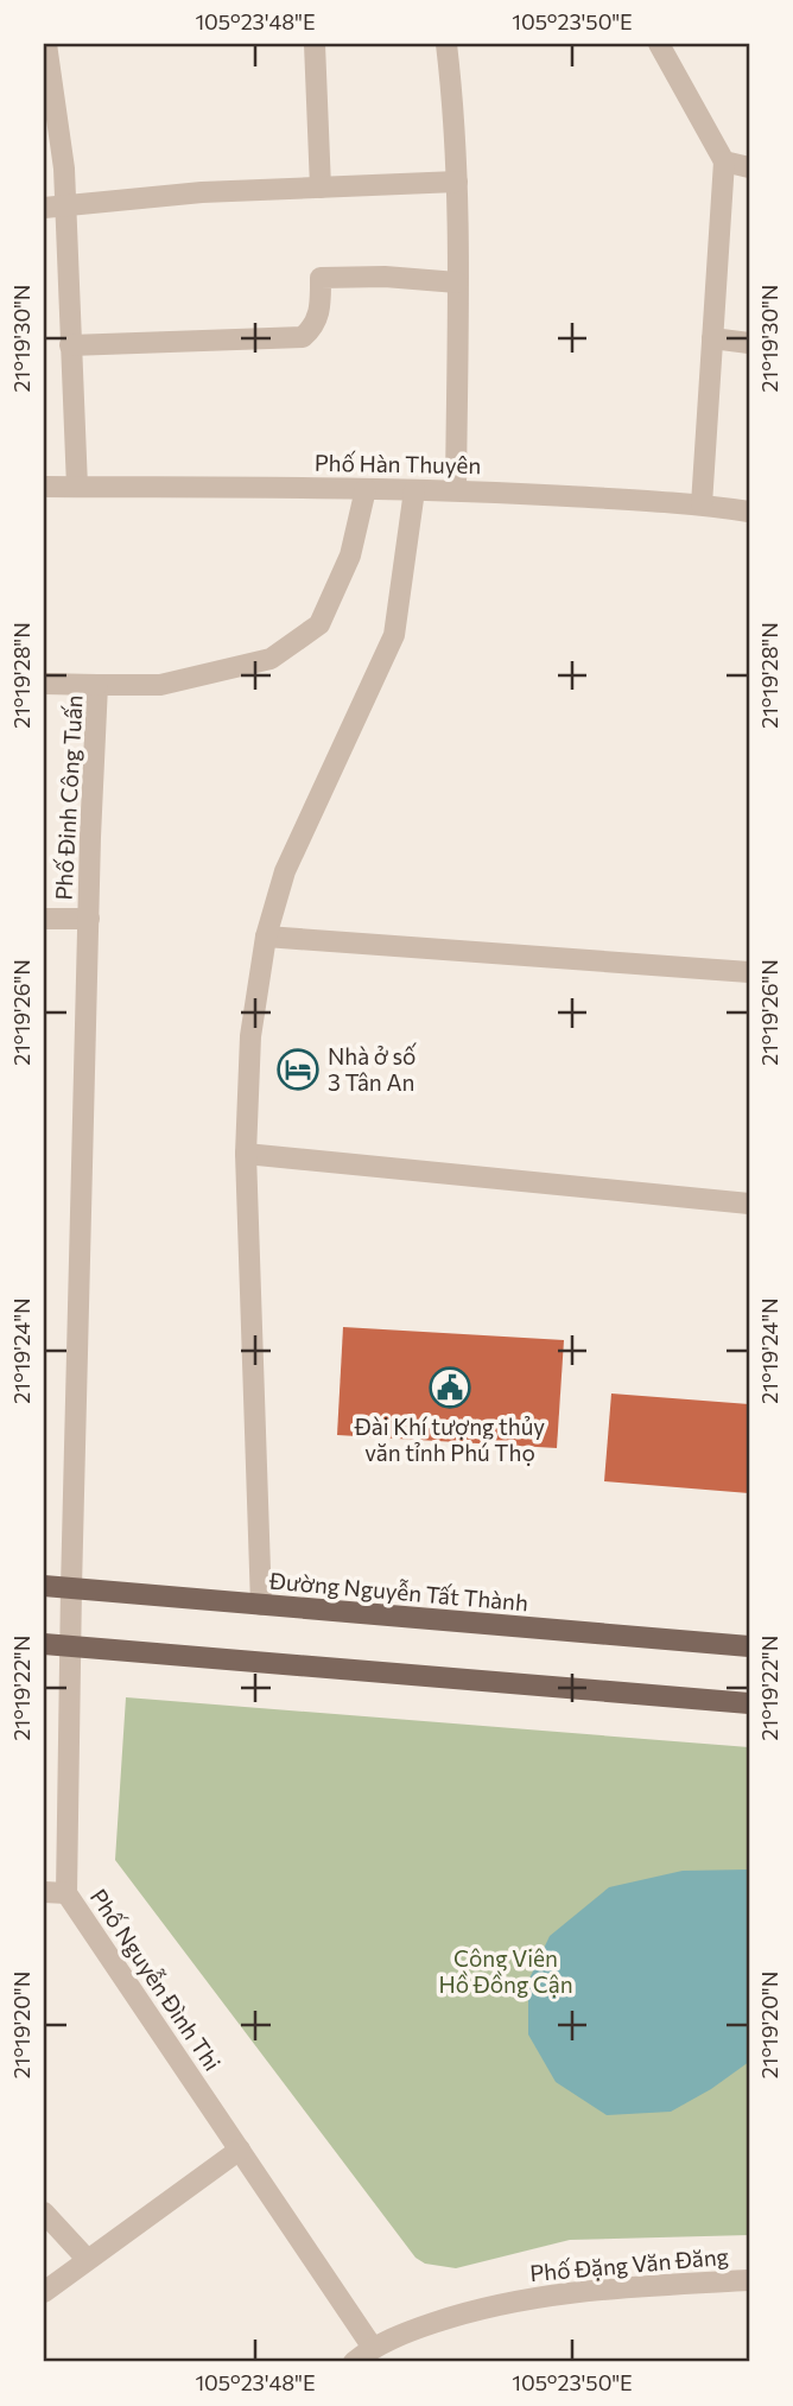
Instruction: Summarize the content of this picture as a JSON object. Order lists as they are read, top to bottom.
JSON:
{
  "streets": {
    "main road": ["Đường Nguyễn Tất Thành"],
    "street": [
      "Phố Hàn Thuyên",
      "Phố Đinh Công Tuấn",
      "Phố Nguyễn Đình Thi",
      "Phố Đặng Văn Đăng"
    ]
  },
  "crossings": [
    ["Phố Hàn Thuyên", "Phố Đinh Công Tuấn"],
    ["Phố Đinh Công Tuấn", "Đường Nguyễn Tất Thành"],
    ["Phố Đinh Công Tuấn", "Phố Nguyễn Đình Thi"],
    ["Đường Nguyễn Tất Thành", "Phố Nguyễn Đình Thi"],
    ["Phố Nguyễn Đình Thi", "Phố Đặng Văn Đăng"]
  ],
  "parks": ["Công Viên Hồ Đồng Cận"],
  "places": {
    "hotel": ["Nhà ở số 3 Tân An"],
    "public building": ["Đài Khí tượng thủy văn tỉnh Phú Thọ"]
  },
  "coordinates": [
    "105°23'48\"E",
    "105°23'50\"E",
    "21°19'30\"N",
    "21°19'28\"N",
    "21°19'26\"N",
    "21°19'24\"N",
    "21°19'22\"N",
    "21°19'20\"N"
  ]
}
